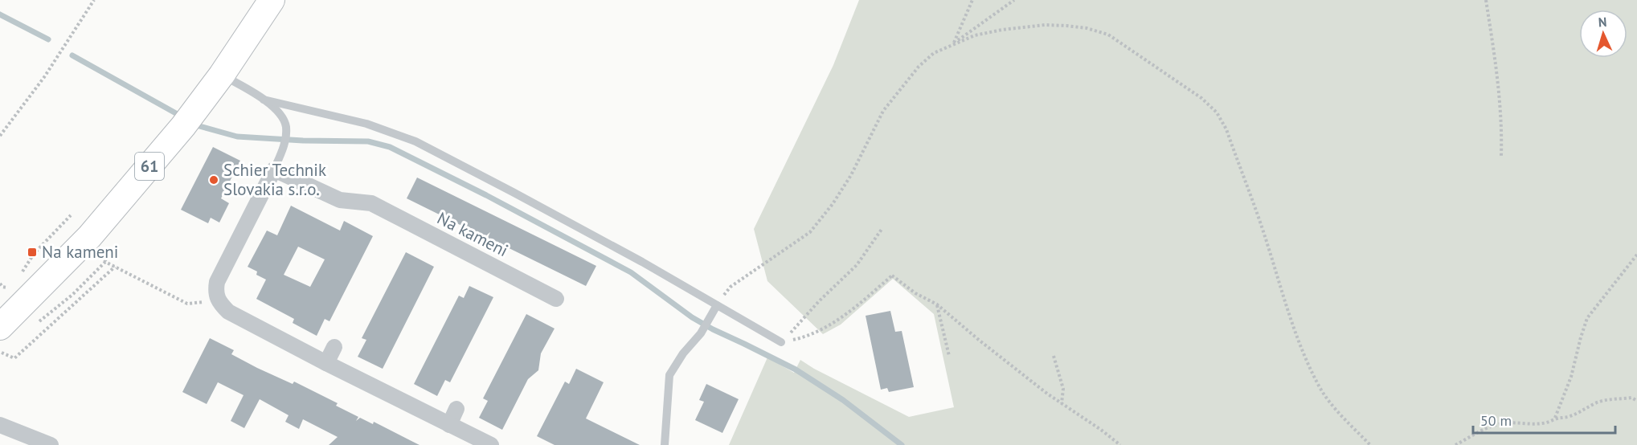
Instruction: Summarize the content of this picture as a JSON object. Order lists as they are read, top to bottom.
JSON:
{
  "streets": {
    "main road": ["61"],
    "street": ["Na kameni"]
  },
  "places": {
    "other": ["Schier Technik Slovakia s.r.o."],
    "transit": ["Na kameni"]
  },
  "scale_bar": "50 m",
  "north": "top"
}
